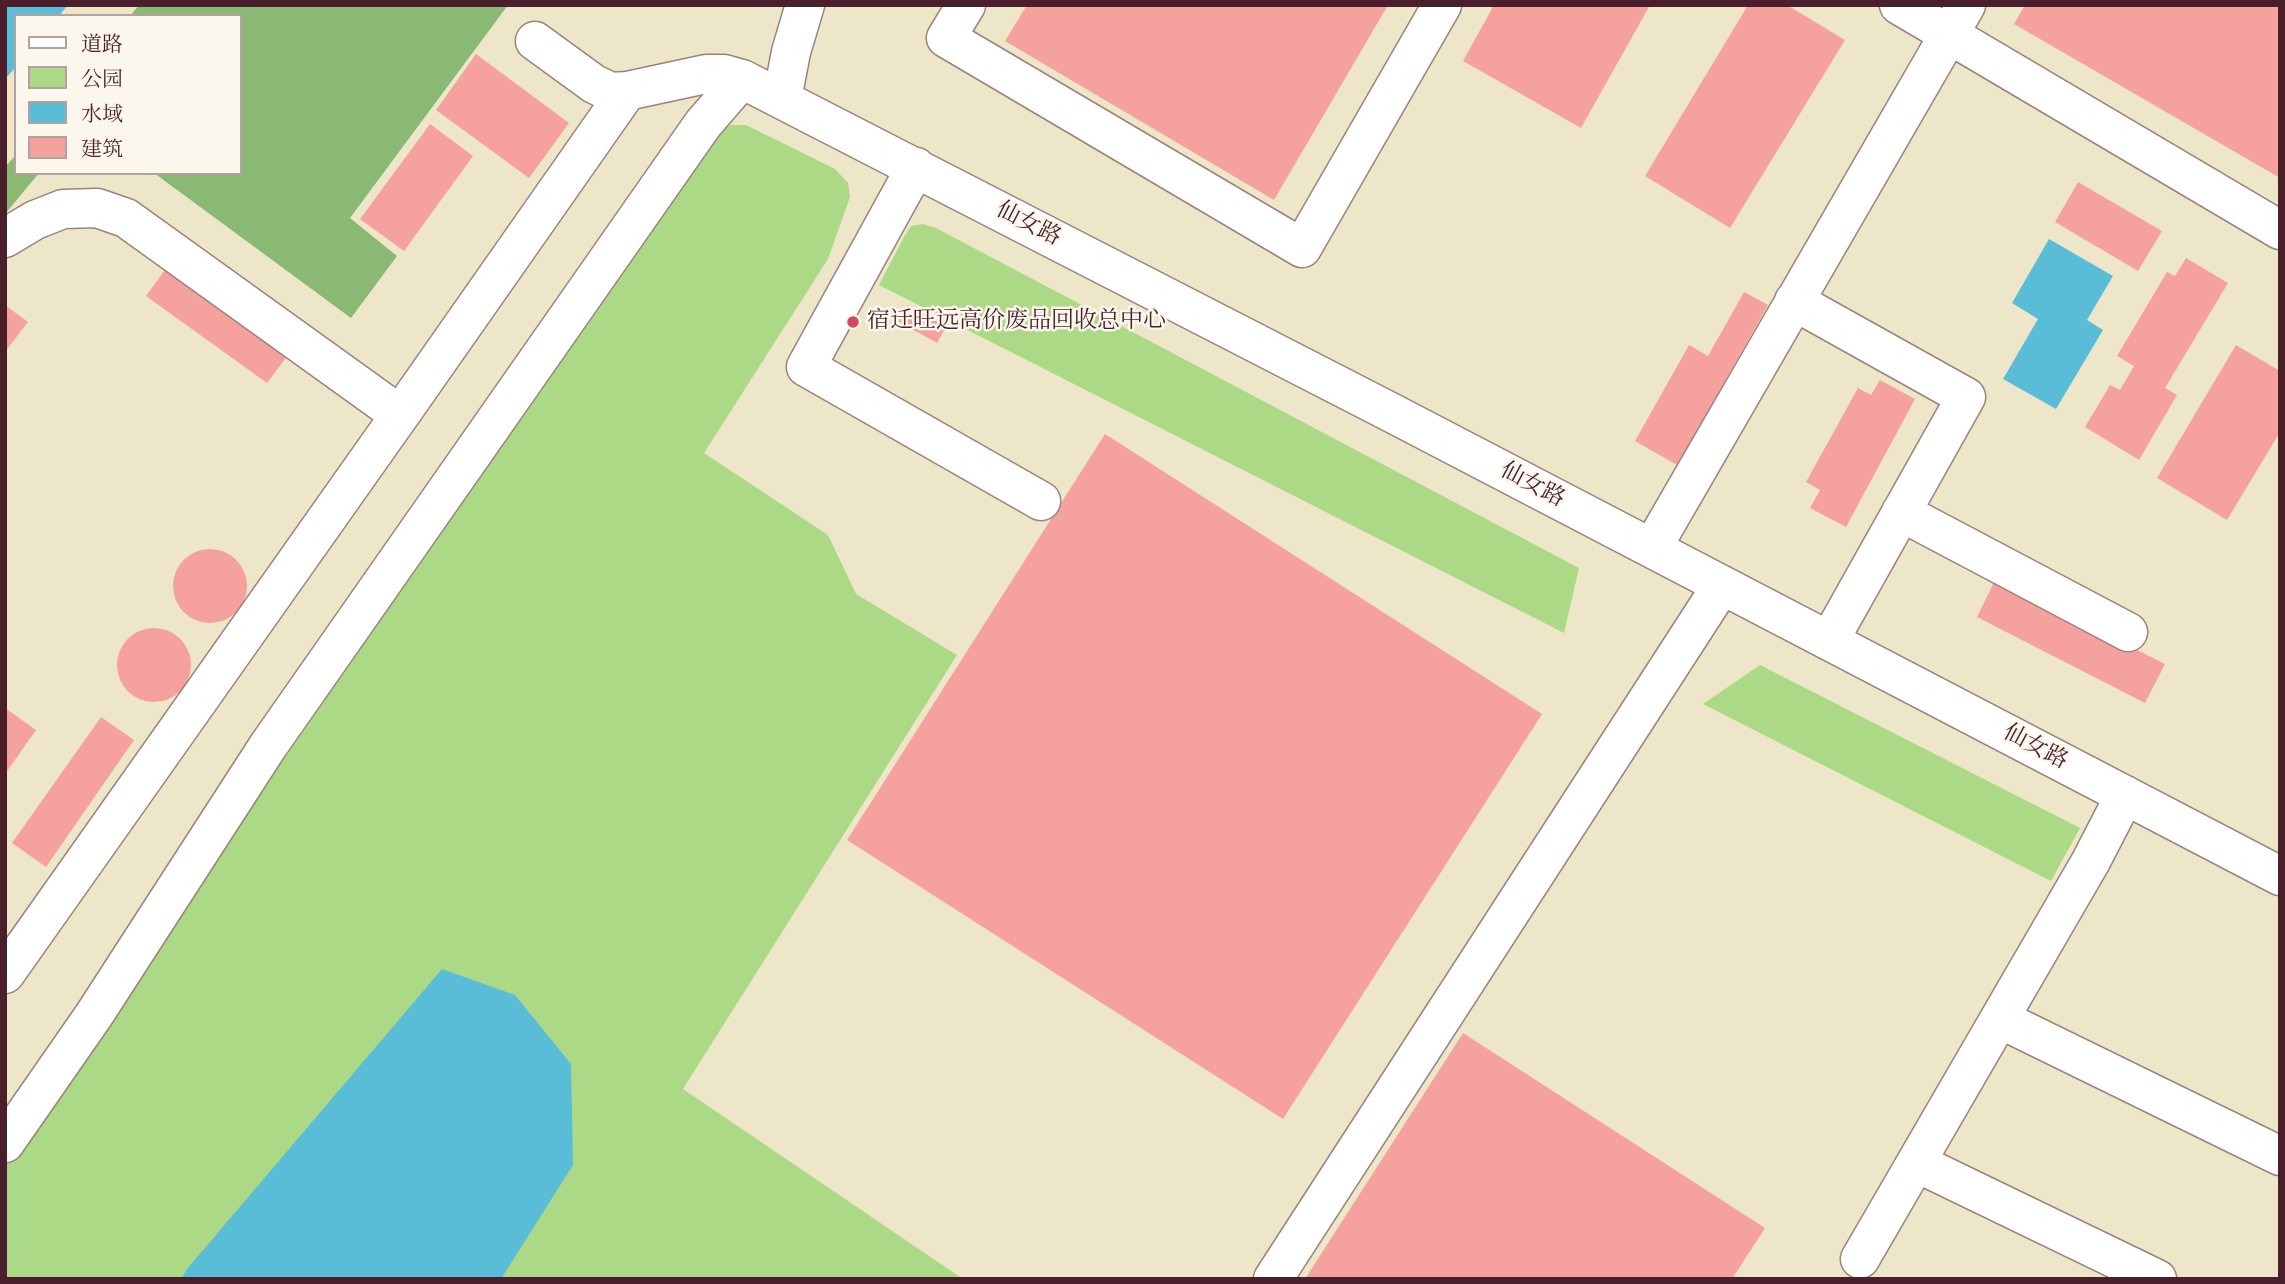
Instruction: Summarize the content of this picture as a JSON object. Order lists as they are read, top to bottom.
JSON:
{
  "streets": {
    "street": ["仙女路"]
  },
  "places": ["宿迁旺远高价废品回收总中心"],
  "legend": [
    "道路",
    "公园",
    "水域",
    "建筑"
  ]
}
